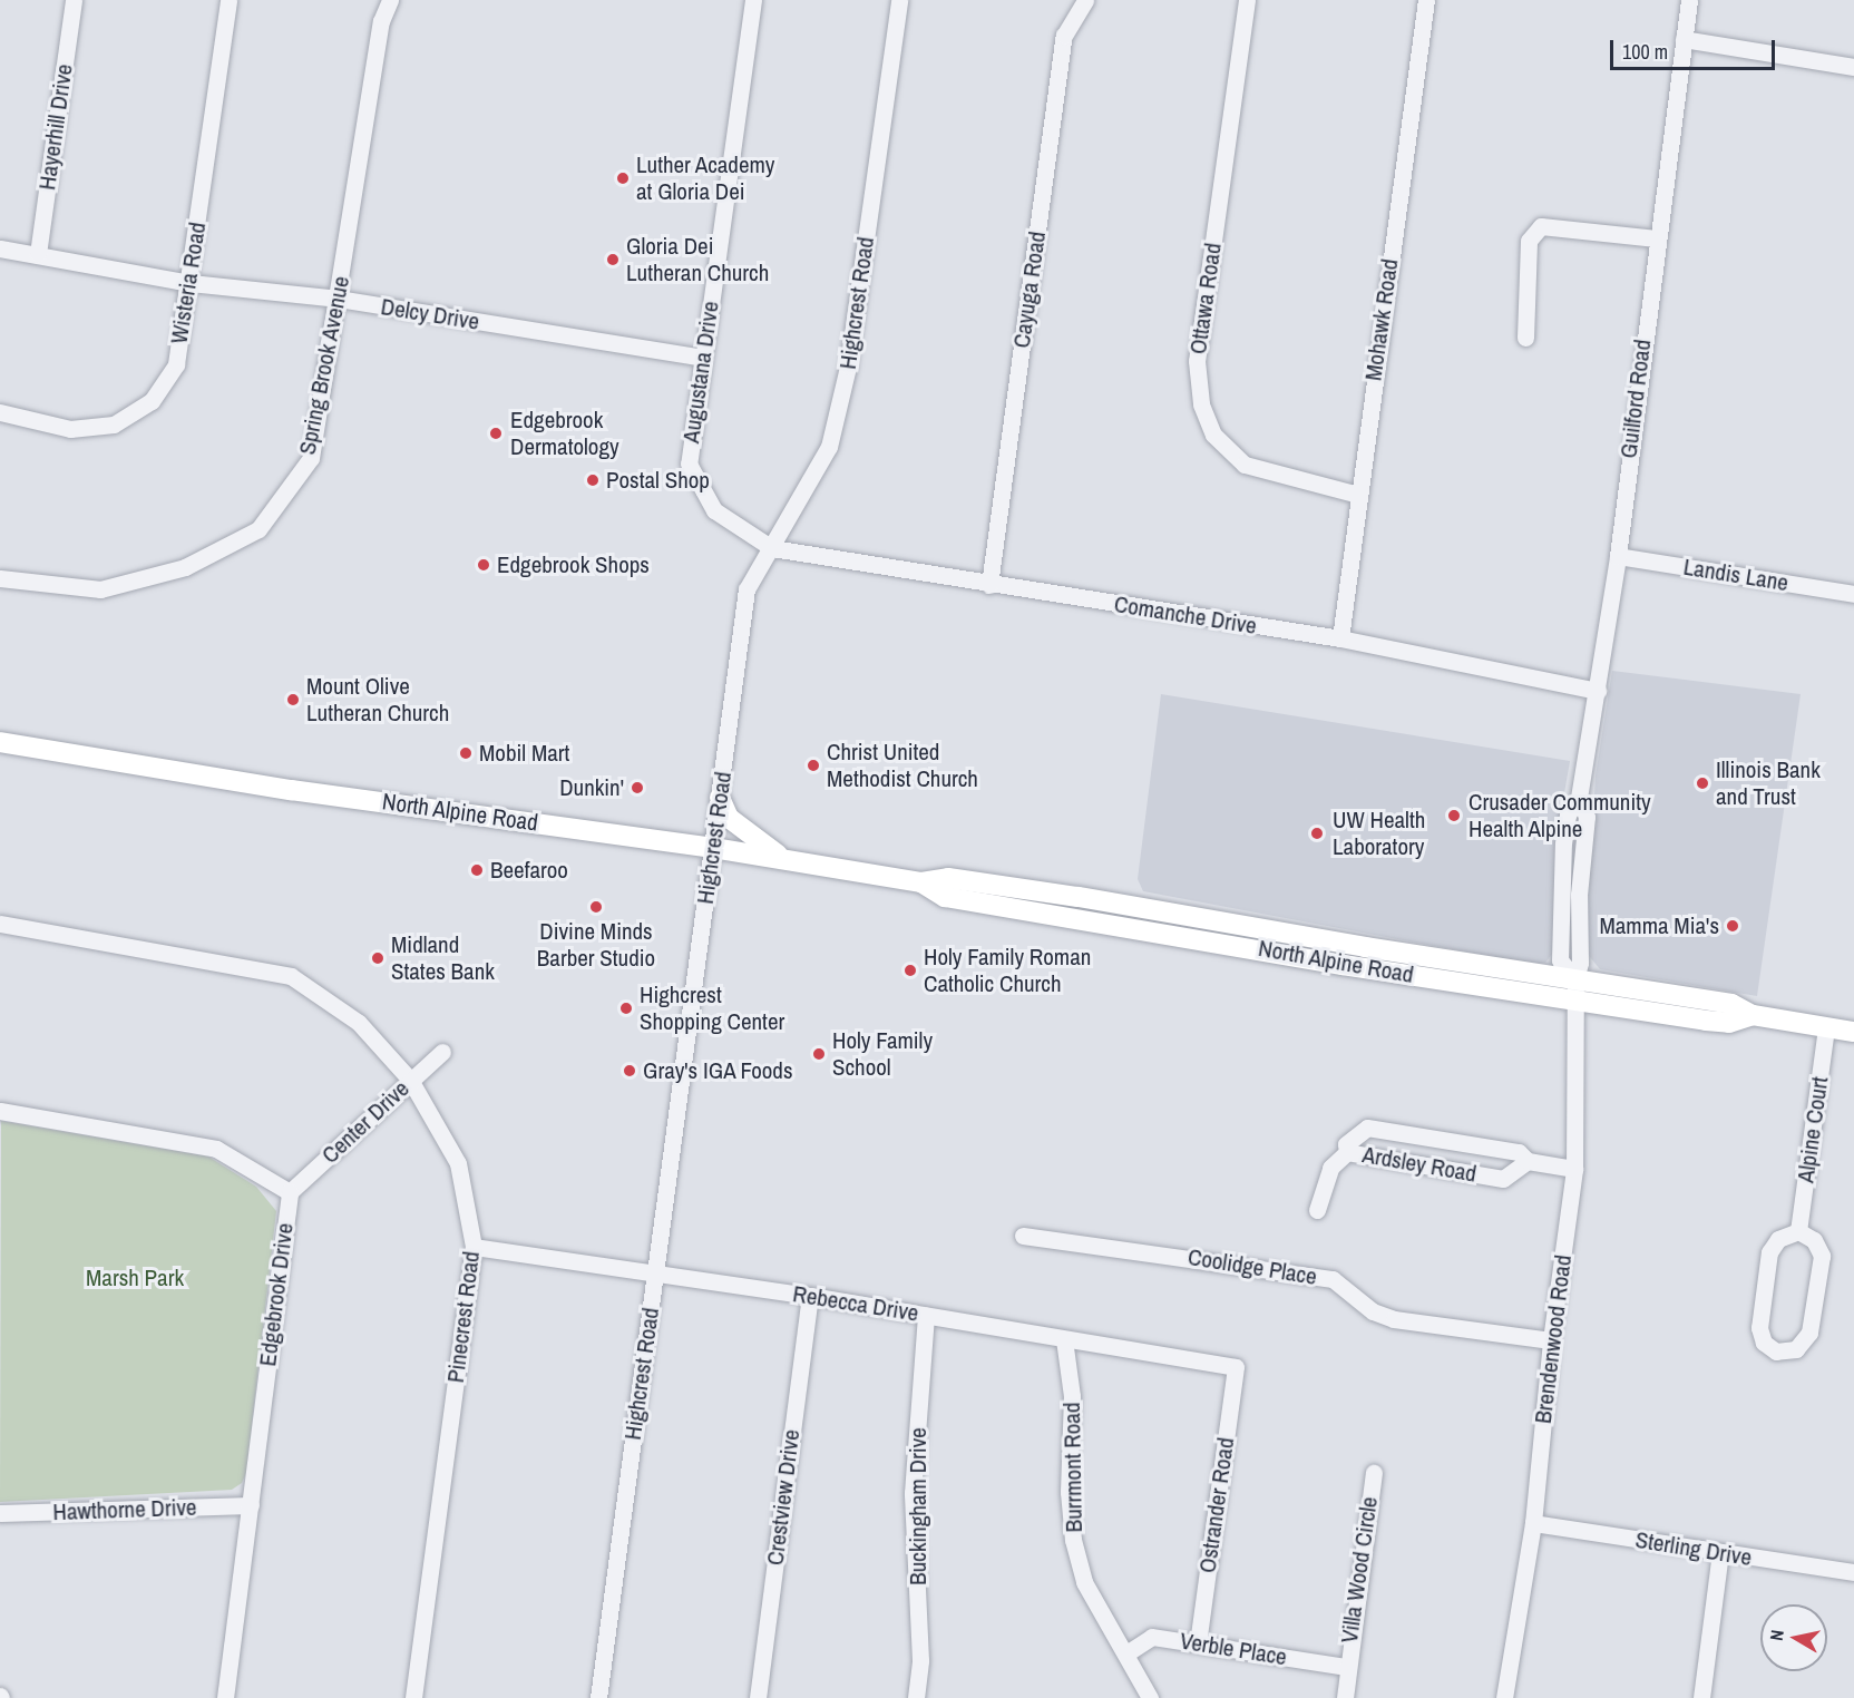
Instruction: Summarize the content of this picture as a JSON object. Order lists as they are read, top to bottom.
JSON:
{
  "streets": {
    "main road": ["North Alpine Road"],
    "street": [
      "Hayerhill Drive",
      "Wisteria Road",
      "Cayuga Road",
      "Ottawa Road",
      "Highcrest Road",
      "Delcy Drive",
      "Mohawk Road",
      "Spring Brook Avenue",
      "Augustana Drive",
      "Guilford Road",
      "Landis Lane",
      "Comanche Drive",
      "Center Drive",
      "Alpine Court",
      "Ardsley Road",
      "Coolidge Place",
      "Edgebrook Drive",
      "Rebecca Drive",
      "Pinecrest Road",
      "Brendenwood Road",
      "Burrmont Road",
      "Crestview Drive",
      "Ostrander Road",
      "Buckingham Drive",
      "Hawthorne Drive",
      "Sterling Drive",
      "Villa Wood Circle",
      "Verble Place"
    ]
  },
  "crossings": [
    ["Hayerhill Drive", "Delcy Drive"],
    ["Wisteria Road", "Delcy Drive"],
    ["Cayuga Road", "Comanche Drive"],
    ["Ottawa Road", "Mohawk Road"],
    ["Highcrest Road", "Augustana Drive"],
    ["Highcrest Road", "Comanche Drive"],
    ["Highcrest Road", "North Alpine Road"],
    ["Highcrest Road", "Rebecca Drive"],
    ["Delcy Drive", "Spring Brook Avenue"],
    ["Delcy Drive", "Augustana Drive"],
    ["Mohawk Road", "Comanche Drive"],
    ["Augustana Drive", "Comanche Drive"],
    ["Guilford Road", "Landis Lane"],
    ["Guilford Road", "Comanche Drive"],
    ["Guilford Road", "North Alpine Road"],
    ["Guilford Road", "Brendenwood Road"],
    ["North Alpine Road", "Alpine Court"],
    ["North Alpine Road", "Brendenwood Road"],
    ["Center Drive", "Edgebrook Drive"],
    ["Center Drive", "Pinecrest Road"],
    ["Ardsley Road", "Brendenwood Road"],
    ["Coolidge Place", "Brendenwood Road"],
    ["Edgebrook Drive", "Hawthorne Drive"],
    ["Rebecca Drive", "Pinecrest Road"],
    ["Rebecca Drive", "Burrmont Road"],
    ["Rebecca Drive", "Crestview Drive"],
    ["Rebecca Drive", "Ostrander Road"],
    ["Rebecca Drive", "Buckingham Drive"],
    ["Brendenwood Road", "Sterling Drive"],
    ["Burrmont Road", "Verble Place"],
    ["Ostrander Road", "Verble Place"],
    ["Villa Wood Circle", "Verble Place"]
  ],
  "parks": ["Marsh Park"],
  "places": [
    "Luther Academy at Gloria Dei",
    "Gloria Dei Lutheran Church",
    "Edgebrook Dermatology",
    "Postal Shop",
    "Edgebrook Shops",
    "Mount Olive Lutheran Church",
    "Mobil Mart",
    "Christ United Methodist Church",
    "Illinois Bank and Trust",
    "Dunkin'",
    "Crusader Community Health Alpine",
    "UW Health Laboratory",
    "Beefaroo",
    "Divine Minds Barber Studio",
    "Mamma Mia's",
    "Midland States Bank",
    "Holy Family Roman Catholic Church",
    "Highcrest Shopping Center",
    "Holy Family School",
    "Gray's IGA Foods"
  ],
  "scale_bar": "100 m",
  "north": "left"
}
